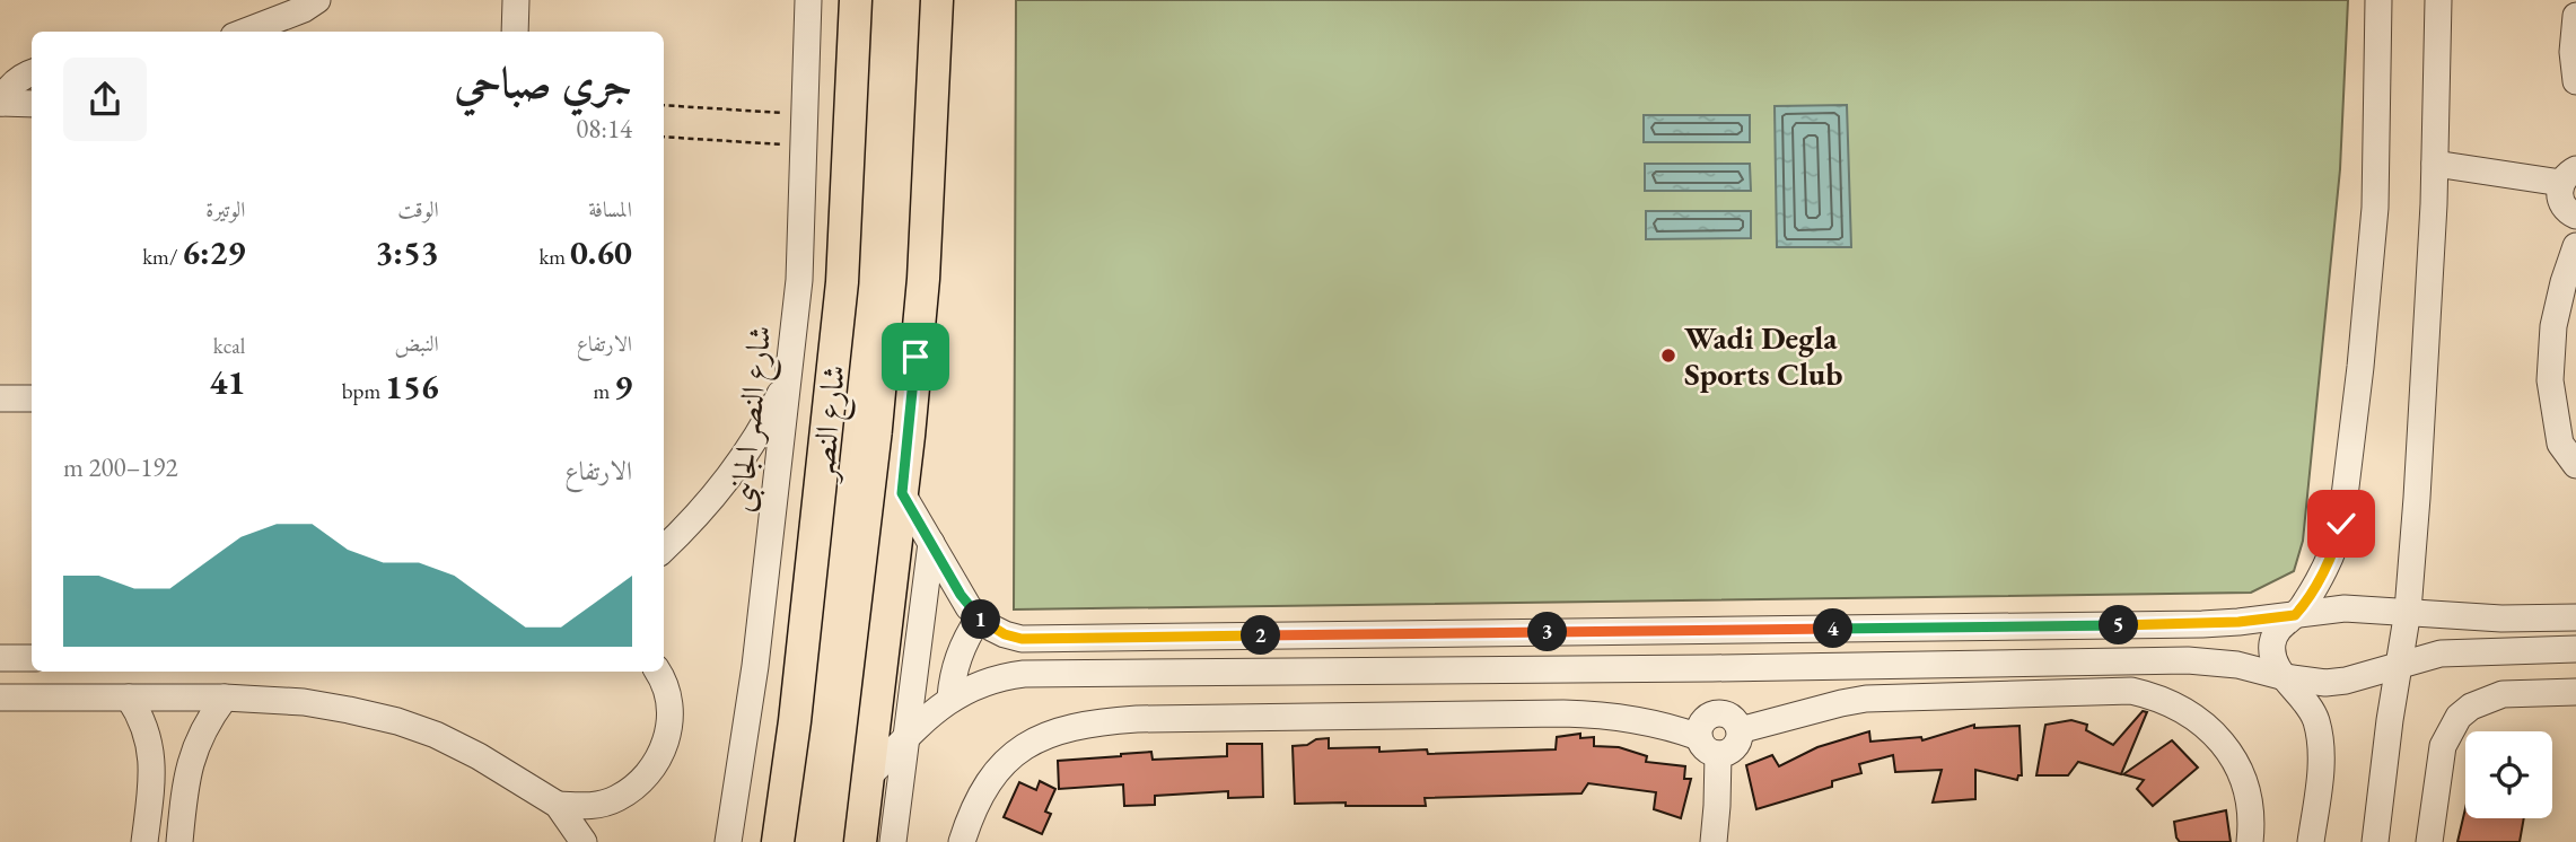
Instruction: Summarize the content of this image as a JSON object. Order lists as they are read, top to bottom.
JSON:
{
  "streets": {
    "main road": ["شارع النصر"],
    "street": ["شارع النصر الجانبى"]
  },
  "places": ["Wadi Degla Sports Club"],
  "page": {
    "heading": ["جري صباحي", "08:14"],
    "stats": [
      ["المسافة", "0.60 km"],
      ["الوقت", "3:53"],
      ["الوتيرة", "6:29 /km"],
      ["الارتفاع", "9 m"],
      ["النبض", "156 bpm"],
      ["kcal", "41"]
    ],
    "chart": ["الارتفاع", "192–200 m"],
    "pins": [
      "1",
      "5",
      "4",
      "3",
      "2"
    ]
  }
}
